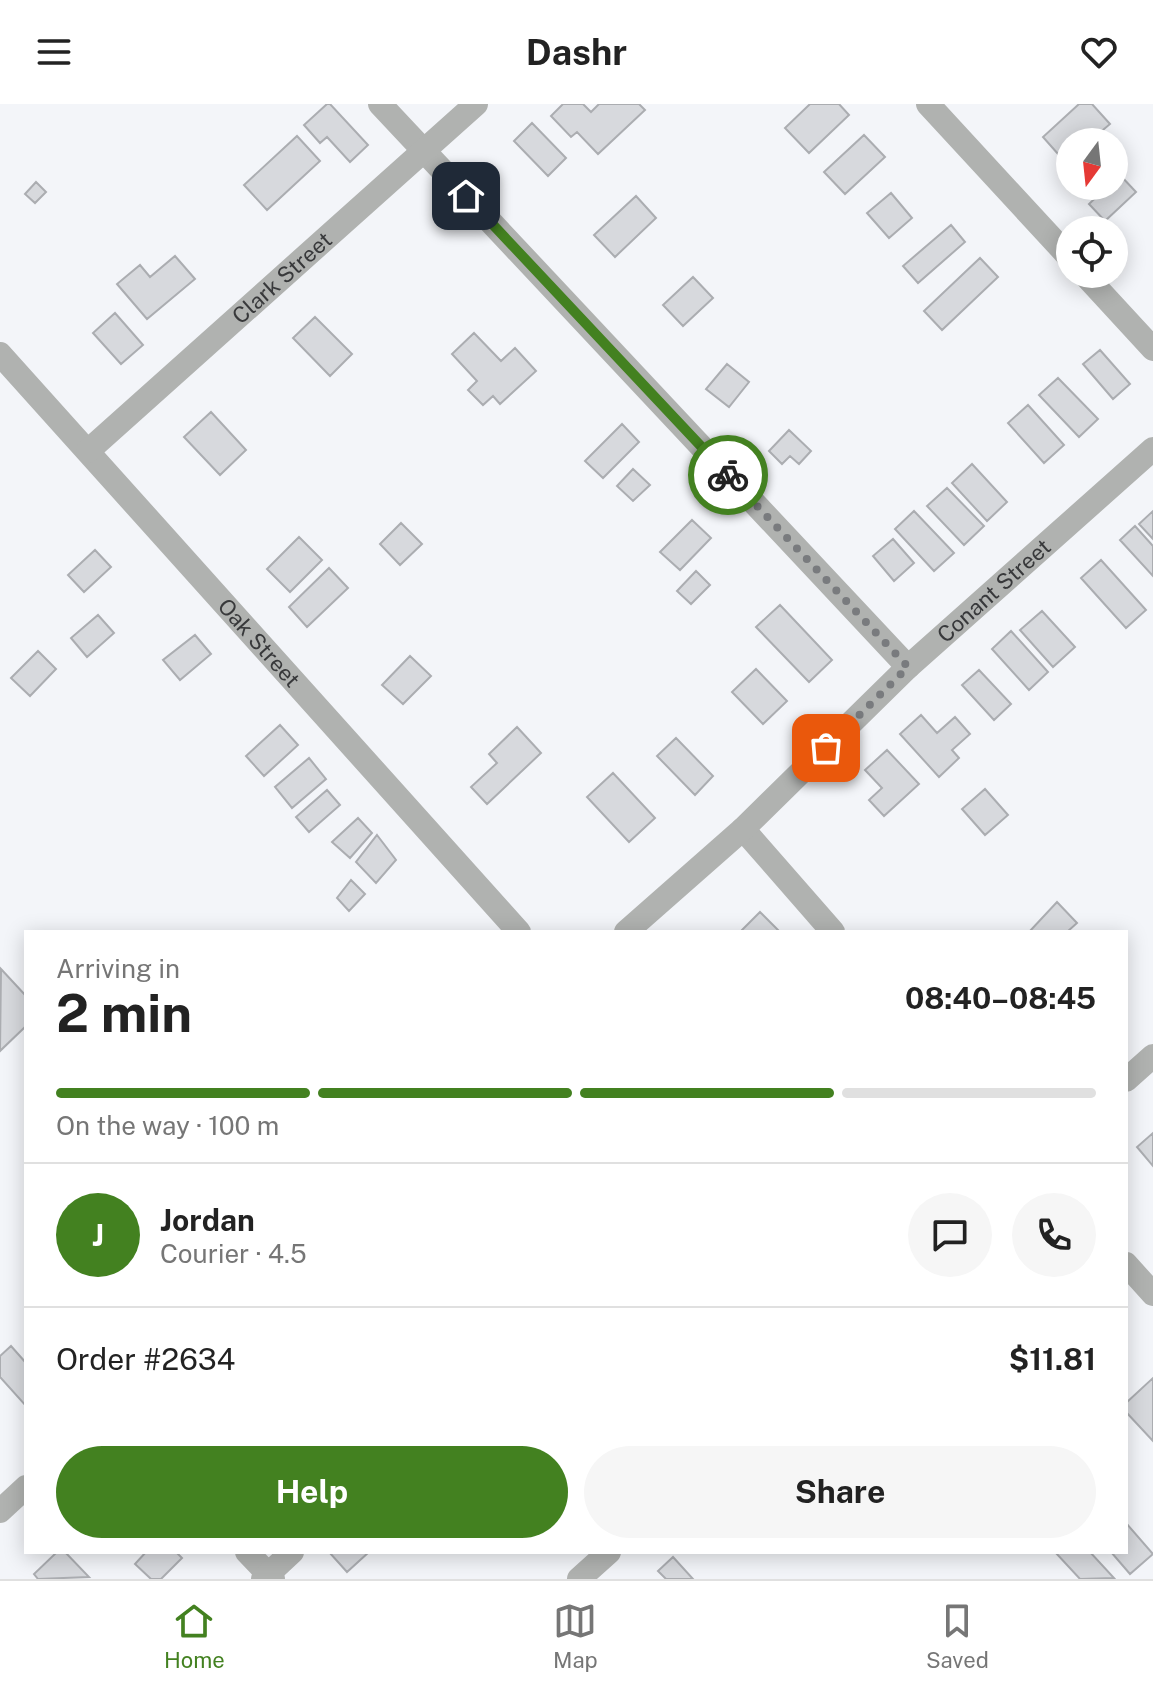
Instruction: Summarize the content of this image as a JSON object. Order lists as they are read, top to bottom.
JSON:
{
  "streets": {
    "street": ["Clark Street", "Conant Street", "Oak Street"]
  },
  "crossings": [
    ["Clark Street", "Oak Street"]
  ],
  "north": "bottom",
  "page": {
    "header": "Dashr",
    "heading": ["2 min", "Arriving in", "08:40–08:45"],
    "panel": [
      "Jordan",
      "Courier · 4.5",
      "Order #2634",
      "$11.81"
    ],
    "bar": "On the way · 100 m",
    "round": "J",
    "buttons": ["Help", "Share"],
    "tabs": ["Home", "Map", "Saved"]
  }
}
